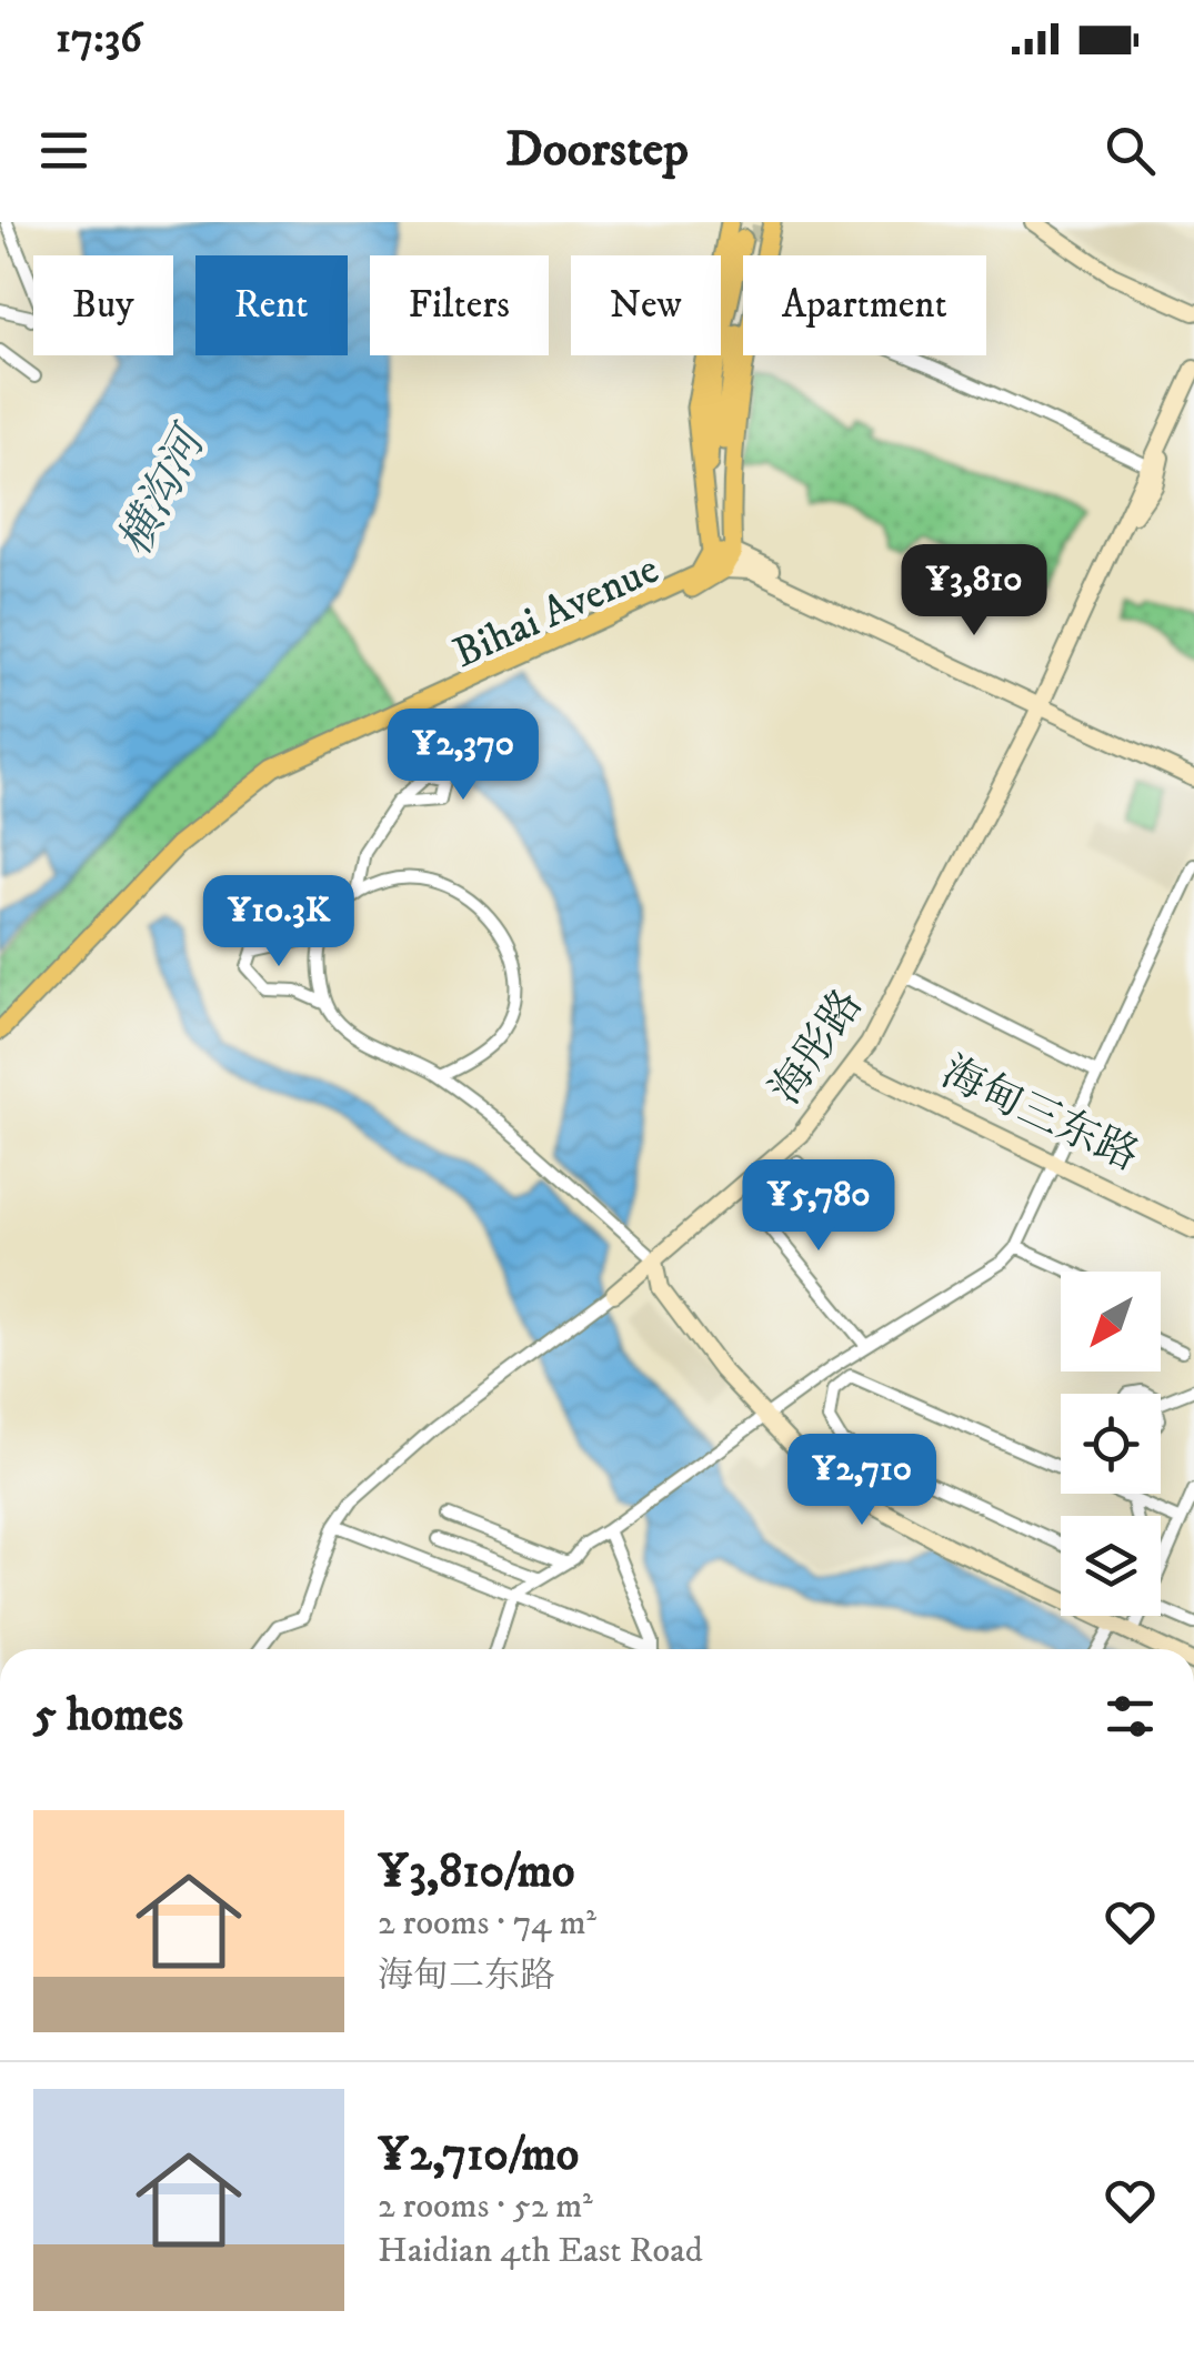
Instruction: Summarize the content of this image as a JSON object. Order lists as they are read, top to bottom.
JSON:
{
  "streets": {
    "main road": ["Bihai Avenue", "海彤路"]
  },
  "water": ["横沟河"],
  "north": "bottom left",
  "page": {
    "status": "17:36",
    "header": "Doorstep",
    "chip": [
      "Buy",
      "Rent",
      "Filters",
      "New",
      "Apartment"
    ],
    "price": [
      "¥3,810",
      "¥2,370",
      "¥10.3K",
      "¥5,780",
      "¥2,710"
    ],
    "heading": "5 homes",
    "list": [
      {
        "name": "¥3,810/mo",
        "note": "2 rooms · 74 m² · 海甸二东路"
      },
      {
        "name": "¥2,710/mo",
        "note": "2 rooms · 52 m² · Haidian 4th East Road"
      }
    ]
  }
}
